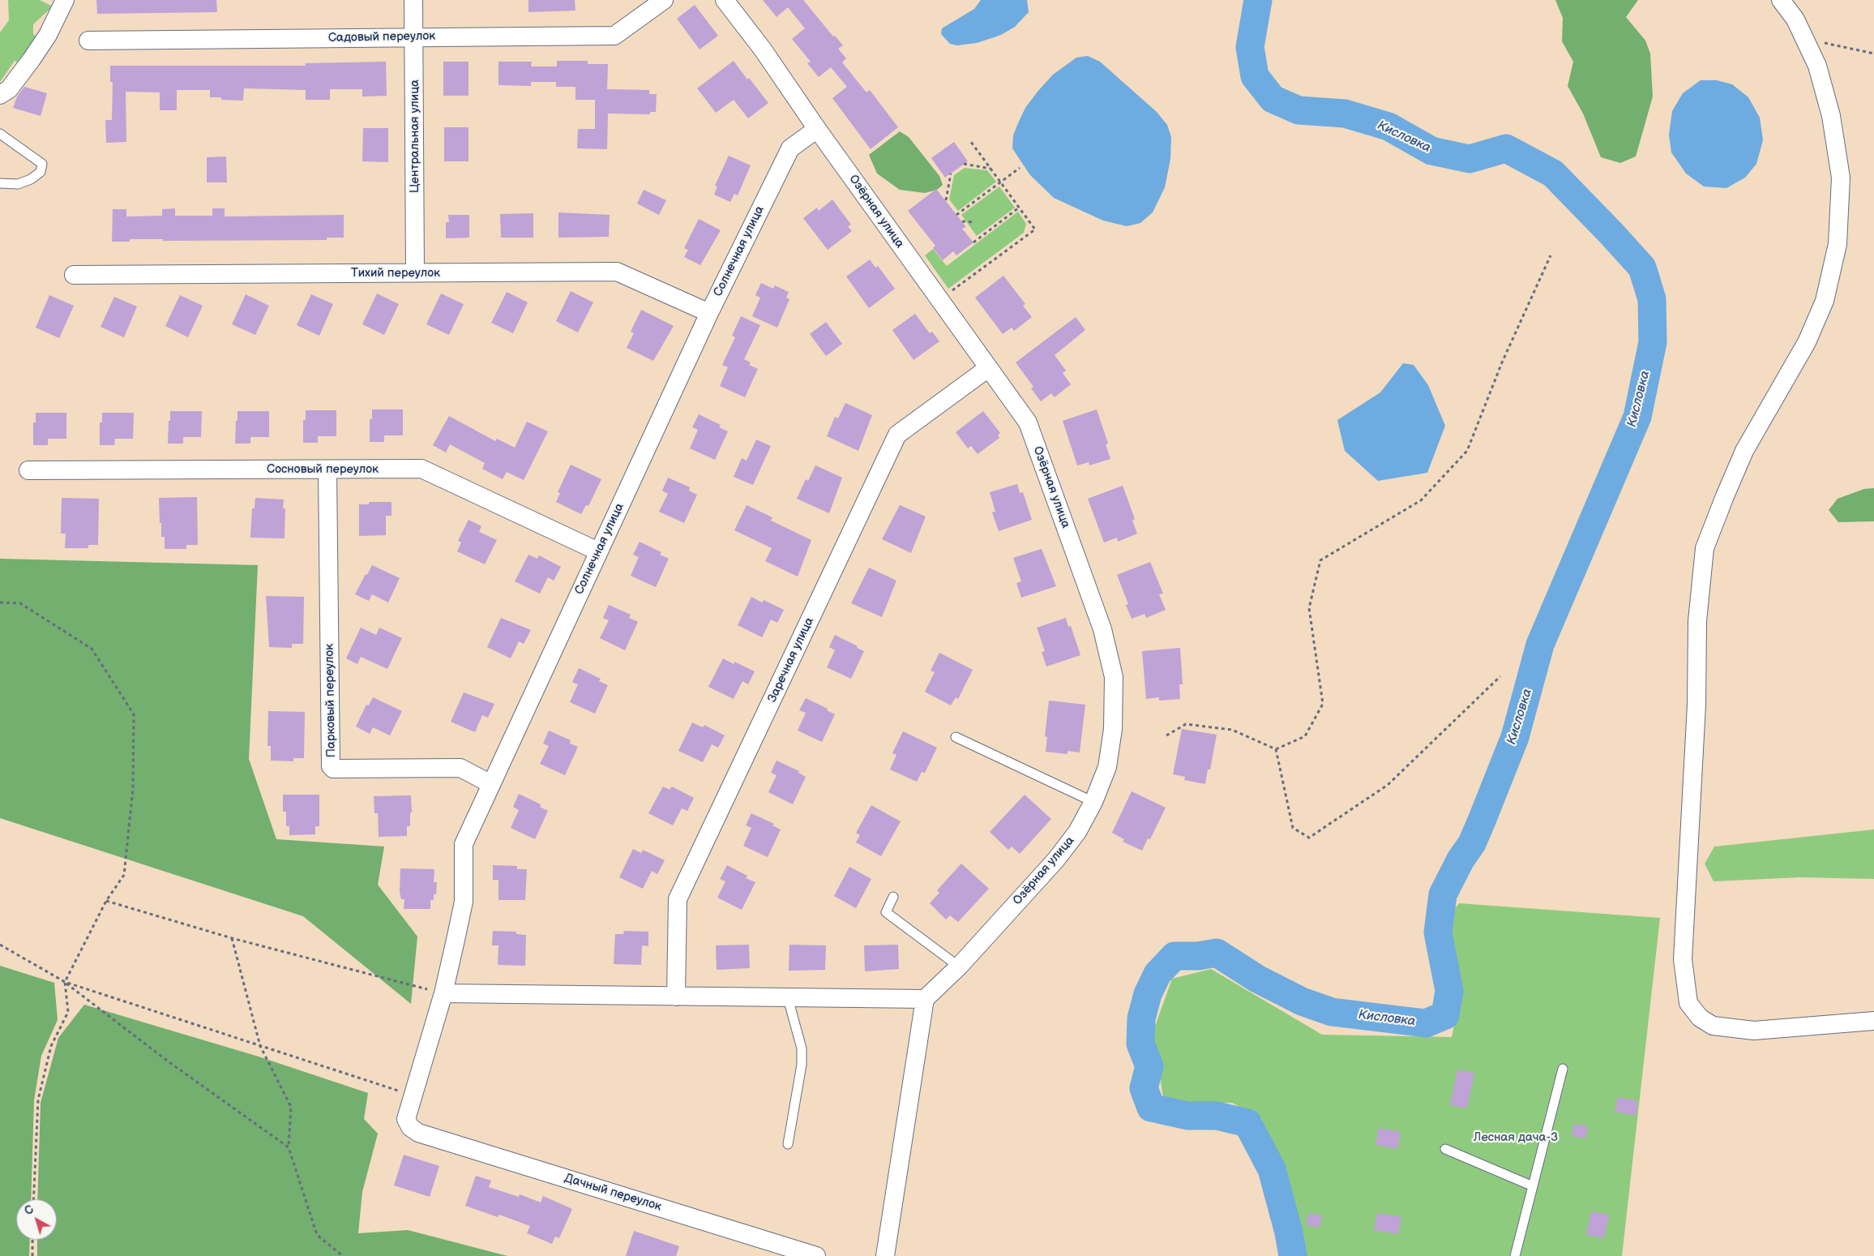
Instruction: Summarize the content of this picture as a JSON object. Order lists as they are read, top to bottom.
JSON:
{
  "streets": {
    "street": [
      "Садовый переулок",
      "Центральная улица",
      "Озёрная улица",
      "Солнечная улица",
      "Тихий переулок",
      "Сосновый переулок",
      "Заречная улица",
      "Парковый переулок",
      "Дачный переулок"
    ]
  },
  "crossings": [
    ["Садовый переулок", "Центральная улица"],
    ["Центральная улица", "Тихий переулок"],
    ["Озёрная улица", "Солнечная улица"],
    ["Озёрная улица", "Заречная улица"],
    ["Солнечная улица", "Тихий переулок"],
    ["Солнечная улица", "Сосновый переулок"],
    ["Солнечная улица", "Парковый переулок"],
    ["Солнечная улица", "Дачный переулок"],
    ["Сосновый переулок", "Парковый переулок"]
  ],
  "water": ["Кисловка"],
  "parks": ["Лесная дача-3"],
  "north": "top left"
}
